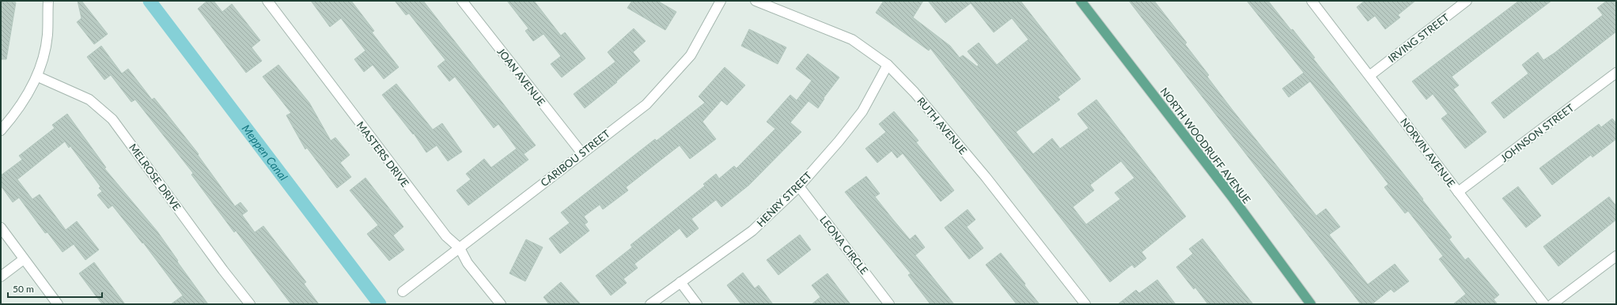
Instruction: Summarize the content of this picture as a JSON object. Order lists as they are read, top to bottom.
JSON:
{
  "streets": {
    "main road": ["NORTH WOODRUFF AVENUE"],
    "street": [
      "IRVING STREET",
      "JOAN AVENUE",
      "RUTH AVENUE",
      "JOHNSON STREET",
      "NORVIN AVENUE",
      "MASTERS DRIVE",
      "CARIBOU STREET",
      "MELROSE DRIVE",
      "HENRY STREET",
      "LEONA CIRCLE"
    ]
  },
  "crossings": [
    ["IRVING STREET", "NORVIN AVENUE"],
    ["JOAN AVENUE", "CARIBOU STREET"],
    ["RUTH AVENUE", "HENRY STREET"],
    ["JOHNSON STREET", "NORVIN AVENUE"],
    ["MASTERS DRIVE", "CARIBOU STREET"],
    ["HENRY STREET", "LEONA CIRCLE"]
  ],
  "water": ["Meppen Canal"],
  "scale_bar": "50 m"
}
